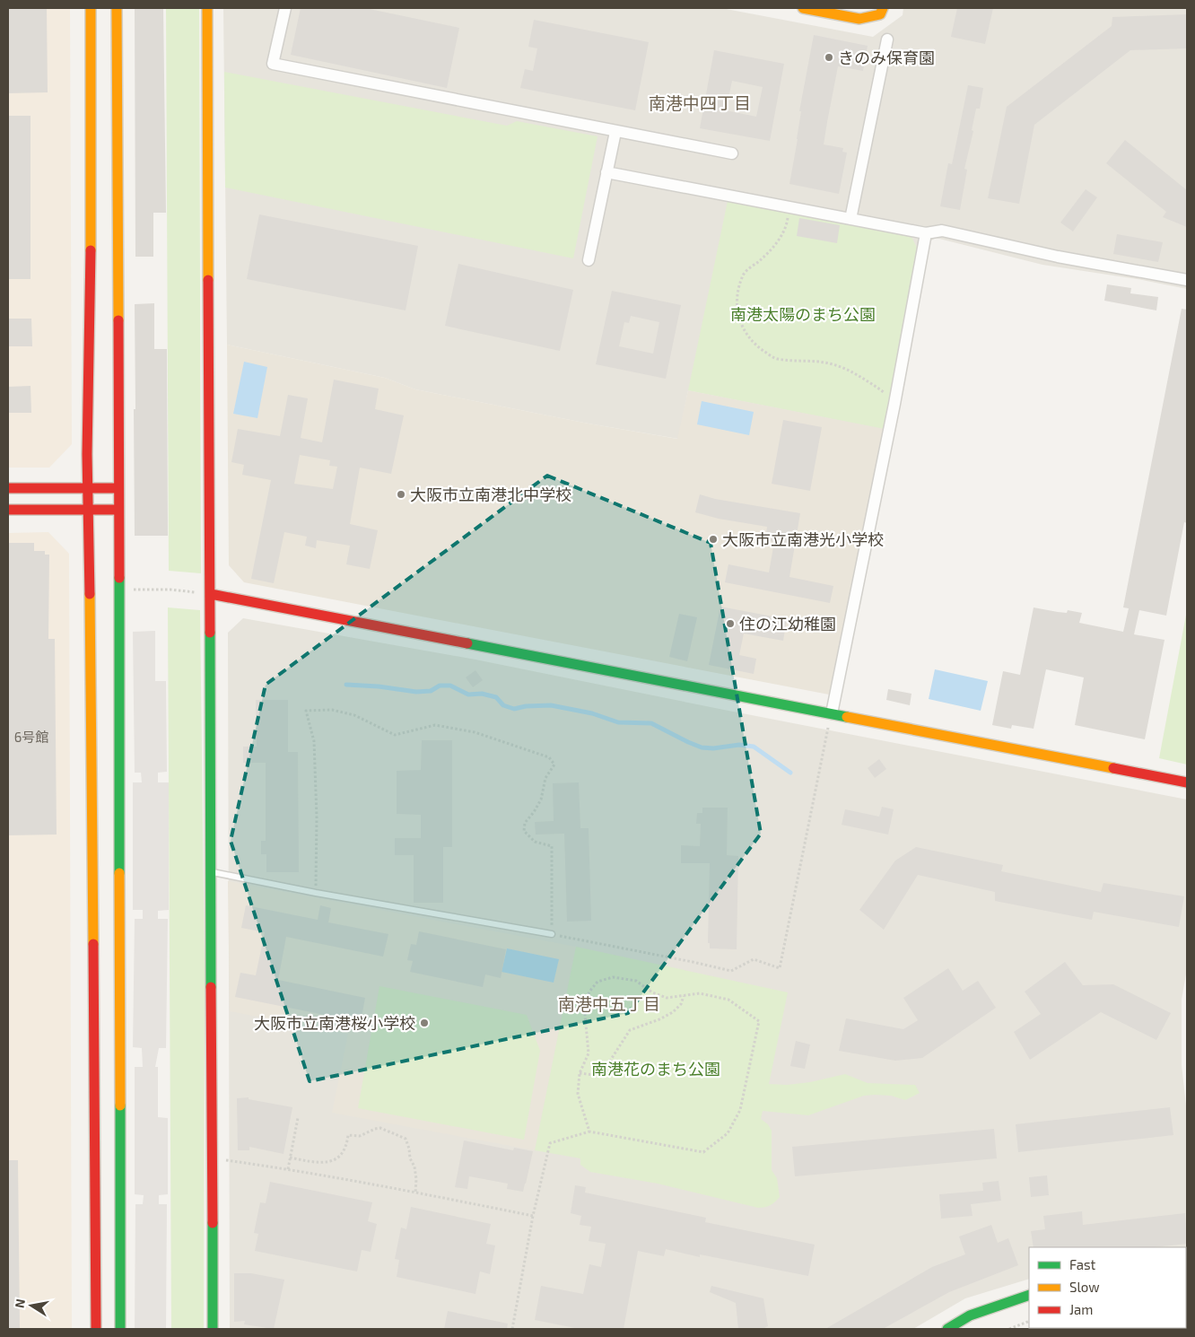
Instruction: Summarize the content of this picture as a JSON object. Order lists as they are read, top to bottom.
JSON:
{
  "districts": ["南港中四丁目", "南港中五丁目"],
  "parks": ["南港太陽のまち公園", "南港花のまち公園"],
  "places": [
    "きのみ保育園",
    "大阪市立南港北中学校",
    "大阪市立南港光小学校",
    "住の江幼稚園",
    "大阪市立南港桜小学校"
  ],
  "house_numbers": ["6号館"],
  "legend": ["Fast", "Slow", "Jam"],
  "north": "left"
}
